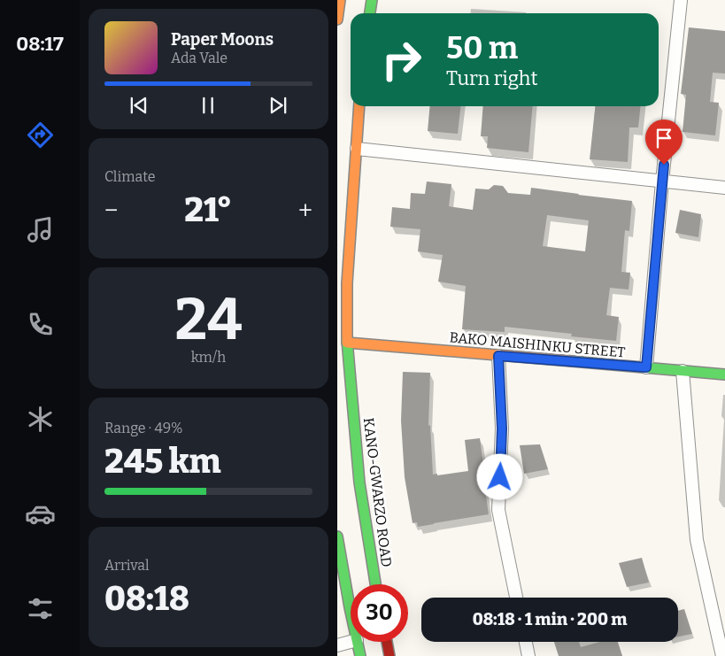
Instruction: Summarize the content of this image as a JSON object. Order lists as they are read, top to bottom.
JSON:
{
  "streets": {
    "main road": ["BAKO MAISHINKU STREET", "KANO-GWARZO ROAD"]
  },
  "crossings": [
    ["BAKO MAISHINKU STREET", "KANO-GWARZO ROAD"]
  ],
  "page": {
    "tabs": "08:17",
    "turn": ["50 m", "Turn right"],
    "song": ["Paper Moons", "Ada Vale"],
    "tile": [
      "Climate",
      ["24", "km/h"],
      ["Range · 49%", "245 km"],
      ["Arrival", "08:18"]
    ],
    "heat": ["−", "21°", "+"],
    "limit": "30",
    "trip": "08:18 · 1 min · 200 m"
  }
}
